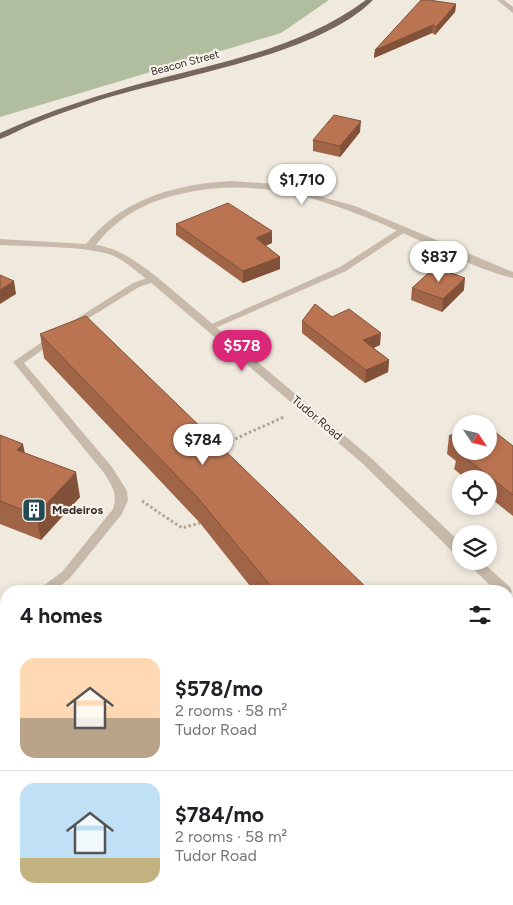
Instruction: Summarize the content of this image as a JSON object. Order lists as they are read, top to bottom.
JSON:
{
  "streets": {
    "main road": ["Beacon Street"],
    "street": ["Tudor Road"]
  },
  "places": {
    "building": ["Medeiros"]
  },
  "north": "bottom right",
  "page": {
    "price": [
      "$1,710",
      "$837",
      "$578",
      "$784"
    ],
    "heading": "4 homes",
    "list": [
      {
        "name": "$578/mo",
        "note": "2 rooms · 58 m² · Tudor Road"
      },
      {
        "name": "$784/mo",
        "note": "2 rooms · 58 m² · Tudor Road"
      }
    ]
  }
}
